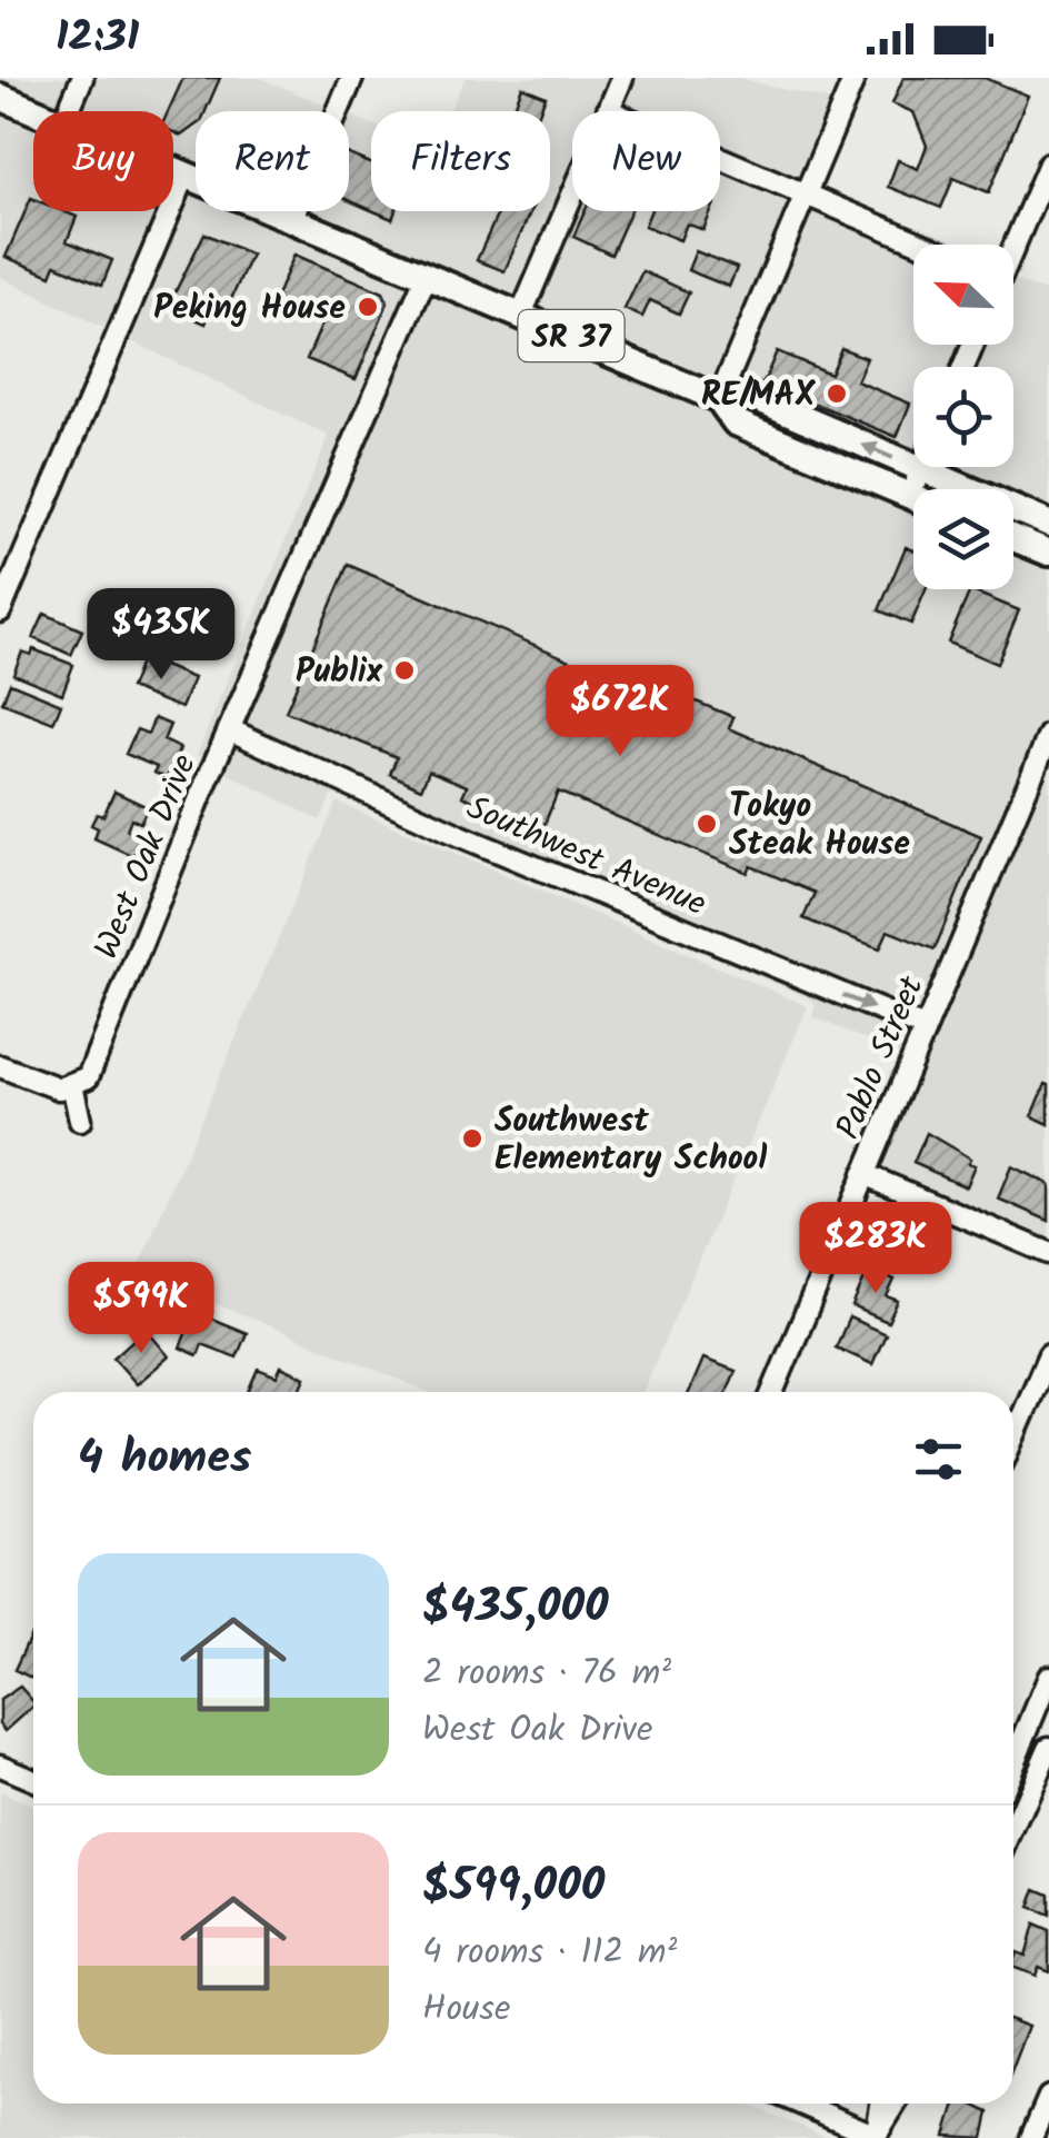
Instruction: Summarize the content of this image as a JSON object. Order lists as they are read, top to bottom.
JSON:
{
  "streets": {
    "main road": ["SR 37"],
    "street": ["Southwest Avenue", "West Oak Drive", "Pablo Street"]
  },
  "crossings": [
    ["SR 37", "West Oak Drive"],
    ["Southwest Avenue", "West Oak Drive"],
    ["Southwest Avenue", "Pablo Street"]
  ],
  "one_way": ["Southwest Avenue"],
  "places": [
    "Peking House",
    "RE/MAX",
    "Publix",
    "Tokyo Steak House",
    "Southwest Elementary School"
  ],
  "north": "top left",
  "page": {
    "status": "12:31",
    "chip": [
      "Buy",
      "Rent",
      "Filters",
      "New"
    ],
    "price": [
      "$435K",
      "$672K",
      "$283K",
      "$599K"
    ],
    "heading": "4 homes",
    "list": [
      {
        "name": "$435,000",
        "note": "2 rooms · 76 m² · West Oak Drive"
      },
      {
        "name": "$599,000",
        "note": "4 rooms · 112 m² · House"
      }
    ]
  }
}
